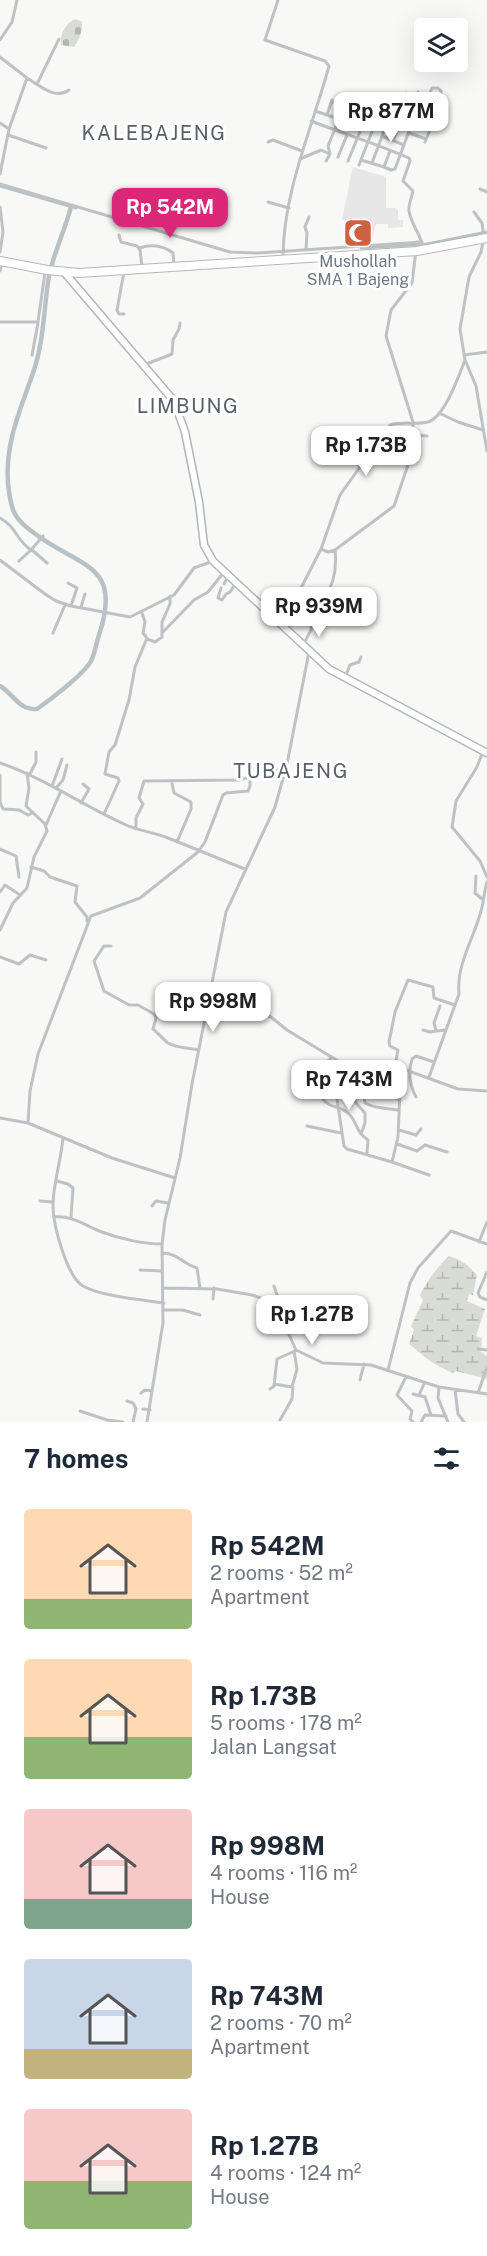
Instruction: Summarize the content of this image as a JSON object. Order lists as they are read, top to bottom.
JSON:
{
  "districts": ["KALEBAJENG", "LIMBUNG", "TUBAJENG"],
  "places": {
    "mosque": ["Mushollah SMA 1 Bajeng"]
  },
  "page": {
    "price": [
      "Rp 877M",
      "Rp 542M",
      "Rp 1.73B",
      "Rp 939M",
      "Rp 998M",
      "Rp 743M",
      "Rp 1.27B"
    ],
    "heading": "7 homes",
    "list": [
      {
        "name": "Rp 542M",
        "note": "2 rooms · 52 m² · Apartment"
      },
      {
        "name": "Rp 1.73B",
        "note": "5 rooms · 178 m² · Jalan Langsat"
      },
      {
        "name": "Rp 998M",
        "note": "4 rooms · 116 m² · House"
      },
      {
        "name": "Rp 743M",
        "note": "2 rooms · 70 m² · Apartment"
      },
      {
        "name": "Rp 1.27B",
        "note": "4 rooms · 124 m² · House"
      }
    ]
  }
}
